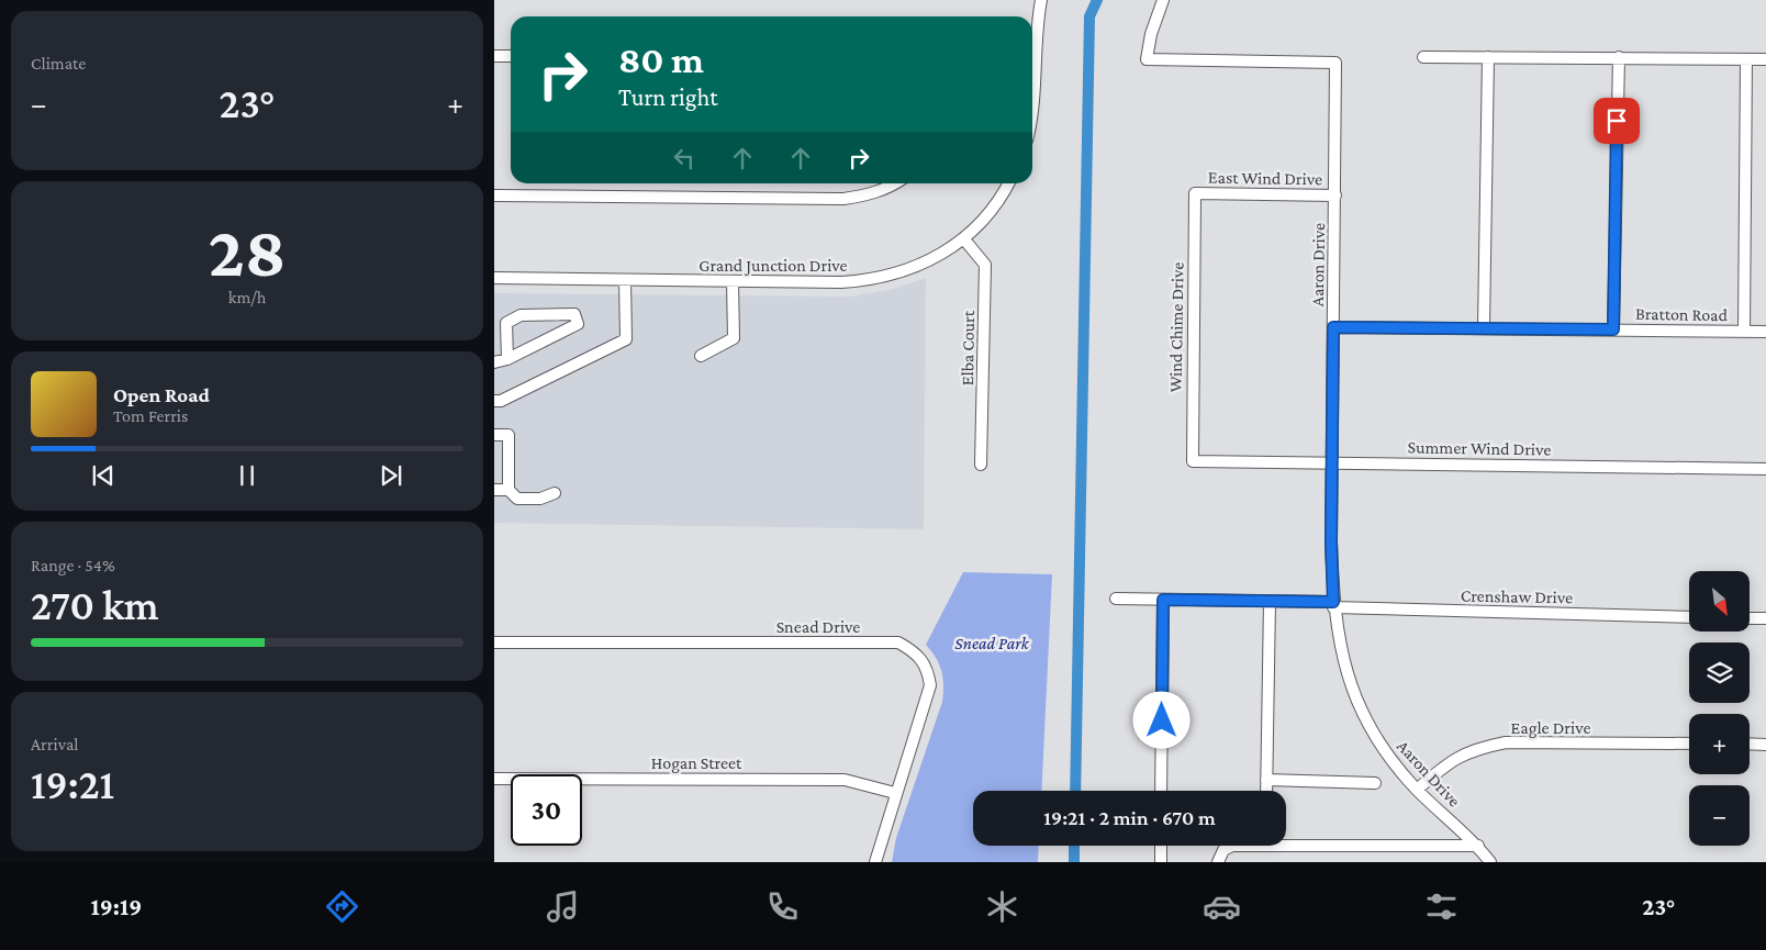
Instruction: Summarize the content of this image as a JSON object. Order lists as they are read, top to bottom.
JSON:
{
  "streets": {
    "street": [
      "East Wind Drive",
      "Grand Junction Drive",
      "Aaron Drive",
      "Bratton Road",
      "Wind Chime Drive",
      "Elba Court",
      "Summer Wind Drive",
      "Crenshaw Drive",
      "Snead Drive",
      "Eagle Drive",
      "Hogan Street"
    ]
  },
  "crossings": [
    ["East Wind Drive", "Aaron Drive"],
    ["East Wind Drive", "Wind Chime Drive"],
    ["Grand Junction Drive", "Elba Court"],
    ["Aaron Drive", "Bratton Road"],
    ["Aaron Drive", "Summer Wind Drive"],
    ["Aaron Drive", "Crenshaw Drive"],
    ["Aaron Drive", "Eagle Drive"],
    ["Wind Chime Drive", "Summer Wind Drive"],
    ["Snead Drive", "Hogan Street"]
  ],
  "parks": ["Snead Park"],
  "north": "bottom right",
  "page": {
    "tile": [
      "Climate",
      ["28", "km/h"],
      ["Range · 54%", "270 km"],
      ["Arrival", "19:21"]
    ],
    "turn": ["80 m", "Turn right"],
    "heat": ["−", "23°", "+"],
    "song": ["Open Road", "Tom Ferris"],
    "map_buttons": ["+", "−"],
    "limit": "30",
    "trip": "19:21 · 2 min · 670 m",
    "tabs": ["19:19", "23°"]
  }
}
